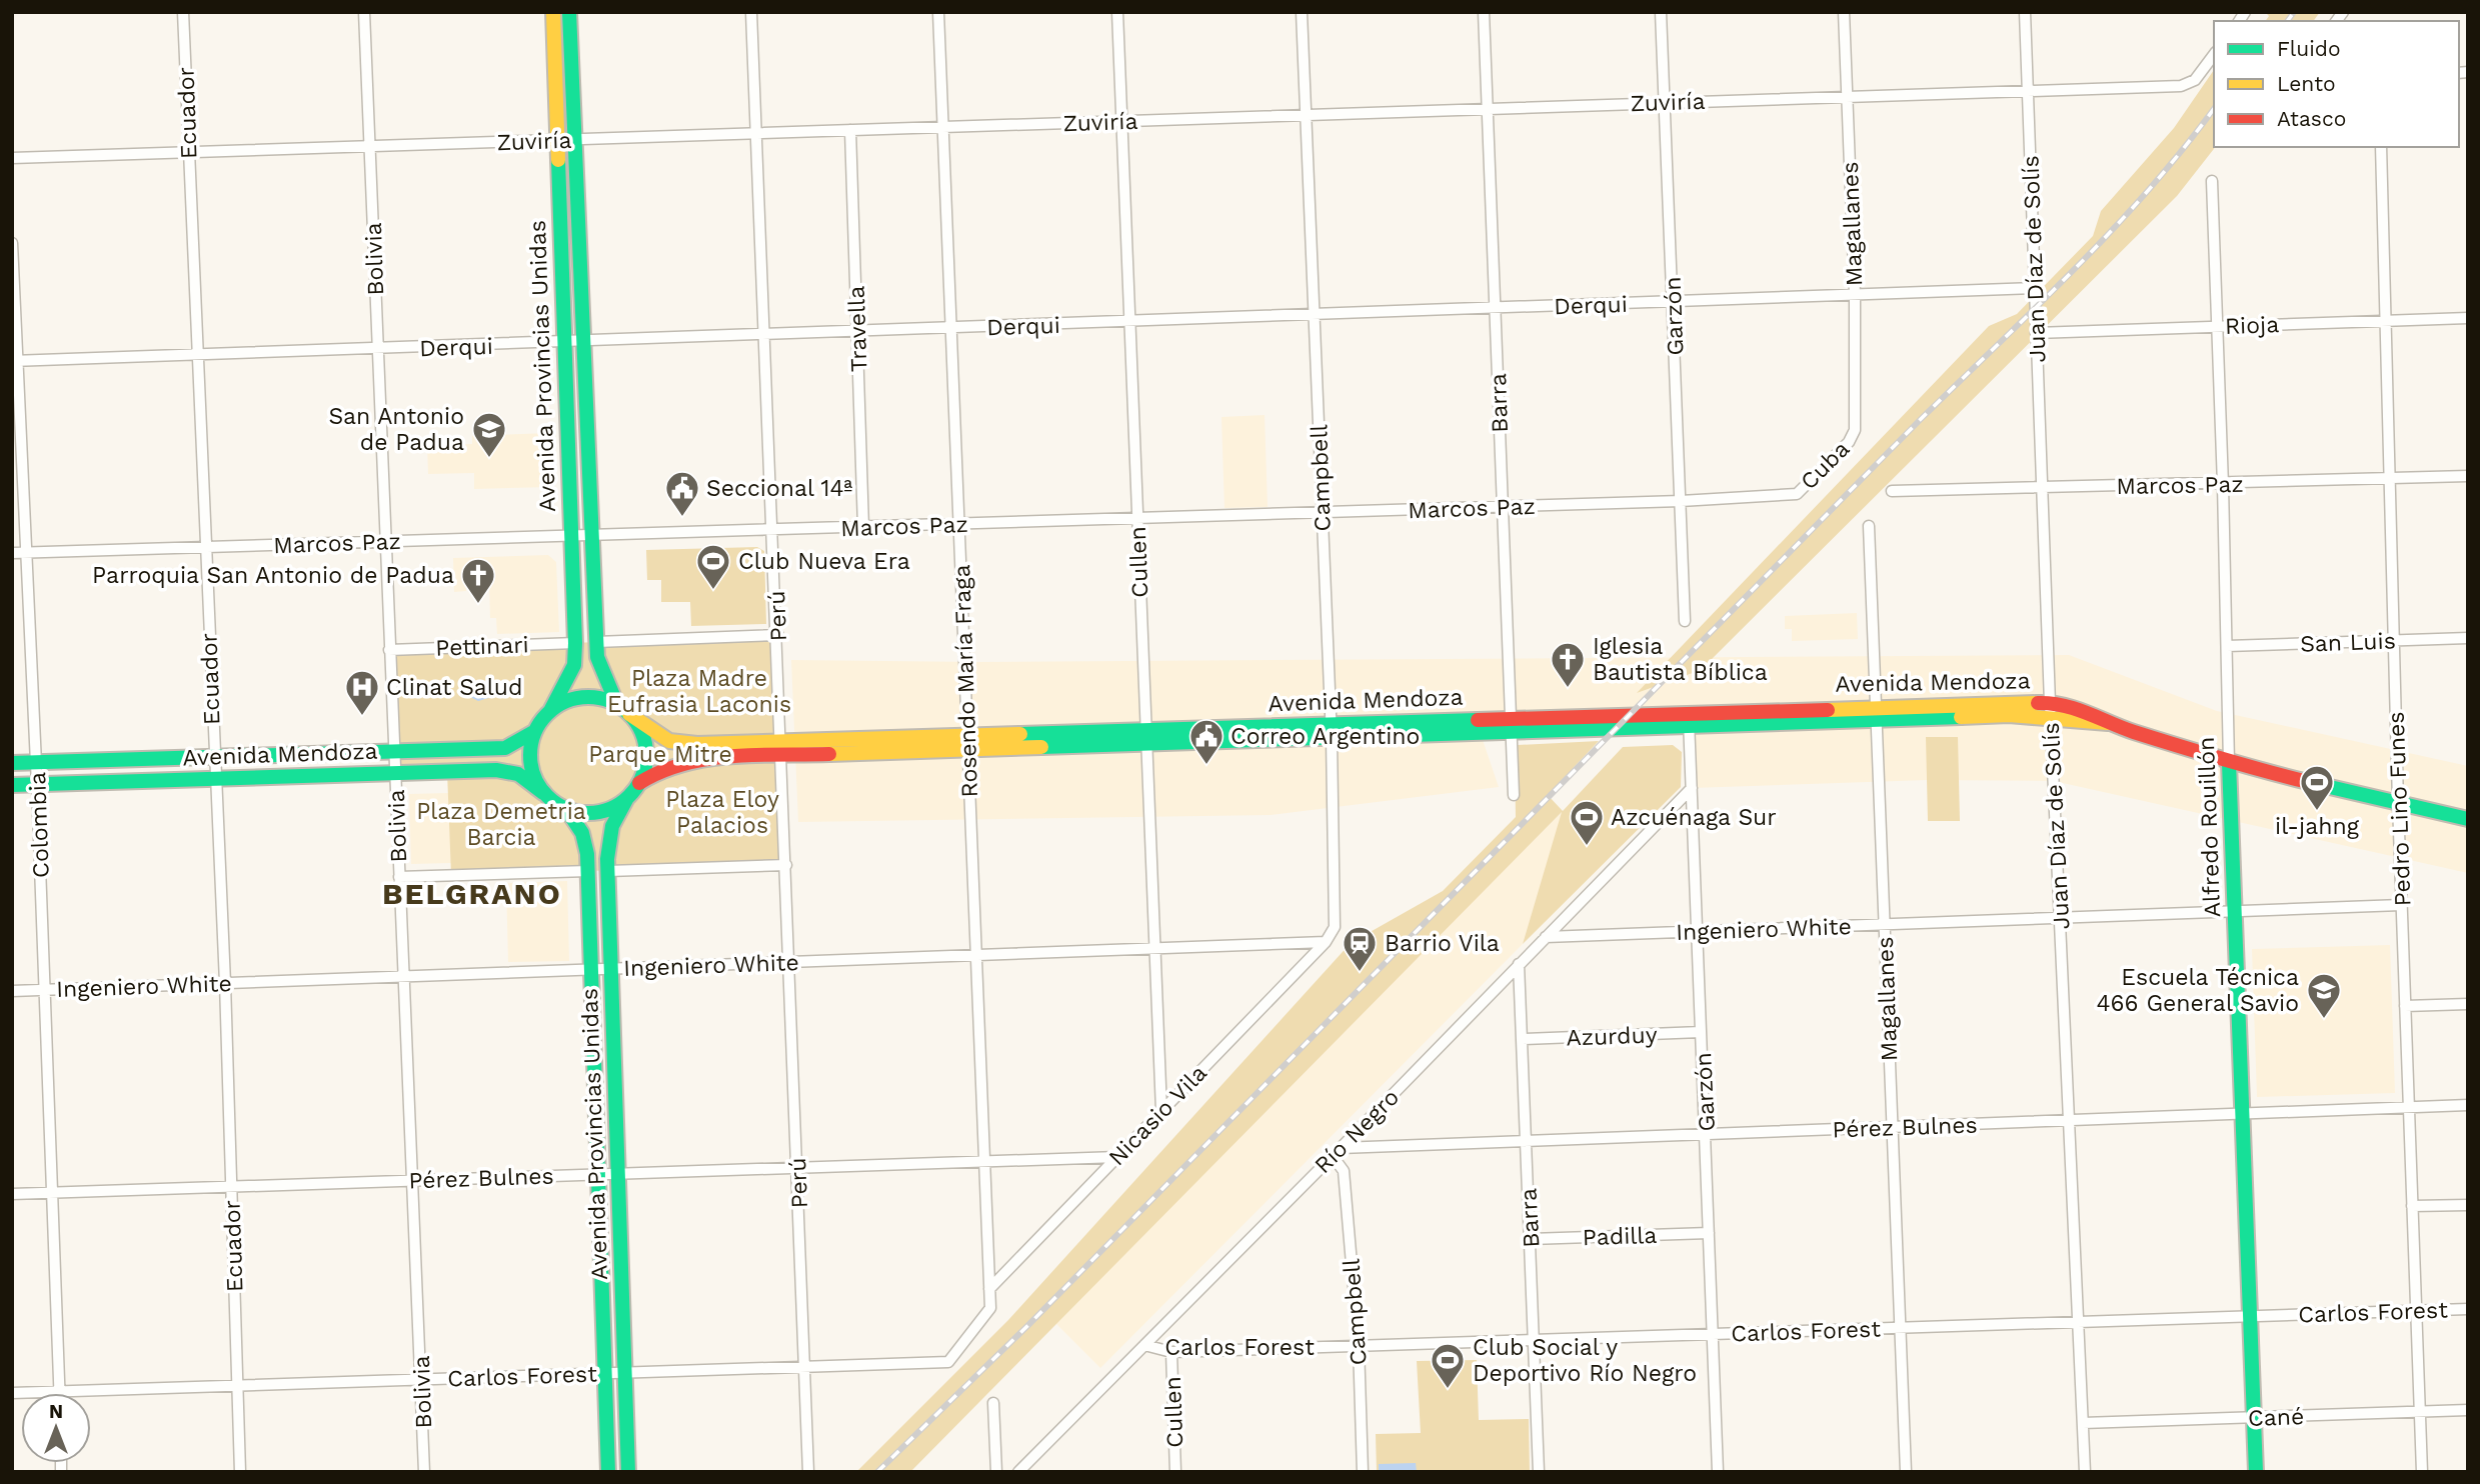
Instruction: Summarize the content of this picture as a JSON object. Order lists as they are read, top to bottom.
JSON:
{
  "streets": {
    "main road": ["Avenida Provincias Unidas", "Avenida Mendoza", "Alfredo Rouillón"],
    "street": [
      "Zuviría",
      "Ecuador",
      "Magallanes",
      "Bolivia",
      "Juan Díaz de Solís",
      "Derqui",
      "Garzón",
      "Rioja",
      "Travella",
      "Barra",
      "Cuba",
      "Campbell",
      "Marcos Paz",
      "Cullen",
      "Perú",
      "San Luis",
      "Pettinari",
      "Rosendo María Fraga",
      "Pedro Lino Funes",
      "Colombia",
      "Ingeniero White",
      "Azurduy",
      "Nicasio Vila",
      "Pérez Bulnes",
      "Río Negro",
      "Padilla",
      "Carlos Forest",
      "Cané"
    ]
  },
  "crossings": [
    ["Zuviría", "Ecuador"],
    ["Zuviría", "Magallanes"],
    ["Zuviría", "Bolivia"],
    ["Zuviría", "Juan Díaz de Solís"],
    ["Zuviría", "Garzón"],
    ["Zuviría", "Travella"],
    ["Zuviría", "Avenida Provincias Unidas"],
    ["Zuviría", "Barra"],
    ["Zuviría", "Campbell"],
    ["Zuviría", "Cullen"],
    ["Zuviría", "Perú"],
    ["Zuviría", "Rosendo María Fraga"],
    ["Ecuador", "Derqui"],
    ["Ecuador", "Marcos Paz"],
    ["Ecuador", "Avenida Mendoza"],
    ["Ecuador", "Ingeniero White"],
    ["Ecuador", "Pérez Bulnes"],
    ["Ecuador", "Carlos Forest"],
    ["Magallanes", "Derqui"],
    ["Magallanes", "Cuba"],
    ["Magallanes", "Avenida Mendoza"],
    ["Magallanes", "Ingeniero White"],
    ["Magallanes", "Pérez Bulnes"],
    ["Magallanes", "Carlos Forest"],
    ["Bolivia", "Derqui"],
    ["Bolivia", "Marcos Paz"],
    ["Bolivia", "Pettinari"],
    ["Bolivia", "Avenida Mendoza"],
    ["Bolivia", "Ingeniero White"],
    ["Bolivia", "Pérez Bulnes"],
    ["Bolivia", "Carlos Forest"],
    ["Juan Díaz de Solís", "Derqui"],
    ["Juan Díaz de Solís", "Rioja"],
    ["Juan Díaz de Solís", "Marcos Paz"],
    ["Juan Díaz de Solís", "Avenida Mendoza"],
    ["Juan Díaz de Solís", "Ingeniero White"],
    ["Juan Díaz de Solís", "Pérez Bulnes"],
    ["Juan Díaz de Solís", "Carlos Forest"],
    ["Juan Díaz de Solís", "Cané"],
    ["Derqui", "Garzón"],
    ["Derqui", "Travella"],
    ["Derqui", "Avenida Provincias Unidas"],
    ["Derqui", "Barra"],
    ["Derqui", "Campbell"],
    ["Derqui", "Cullen"],
    ["Derqui", "Perú"],
    ["Derqui", "Rosendo María Fraga"],
    ["Derqui", "Colombia"],
    ["Garzón", "Marcos Paz"],
    ["Garzón", "Avenida Mendoza"],
    ["Garzón", "Ingeniero White"],
    ["Garzón", "Azurduy"],
    ["Garzón", "Pérez Bulnes"],
    ["Garzón", "Río Negro"],
    ["Garzón", "Padilla"],
    ["Garzón", "Carlos Forest"],
    ["Rioja", "Pedro Lino Funes"],
    ["Rioja", "Alfredo Rouillón"],
    ["Travella", "Marcos Paz"],
    ["Avenida Provincias Unidas", "Marcos Paz"],
    ["Avenida Provincias Unidas", "Pettinari"],
    ["Avenida Provincias Unidas", "Avenida Mendoza"],
    ["Avenida Provincias Unidas", "Ingeniero White"],
    ["Avenida Provincias Unidas", "Pérez Bulnes"],
    ["Avenida Provincias Unidas", "Carlos Forest"],
    ["Barra", "Marcos Paz"],
    ["Barra", "Avenida Mendoza"],
    ["Barra", "Azurduy"],
    ["Barra", "Pérez Bulnes"],
    ["Barra", "Río Negro"],
    ["Barra", "Padilla"],
    ["Barra", "Carlos Forest"],
    ["Cuba", "Marcos Paz"],
    ["Campbell", "Marcos Paz"],
    ["Campbell", "Avenida Mendoza"],
    ["Campbell", "Ingeniero White"],
    ["Campbell", "Nicasio Vila"],
    ["Campbell", "Río Negro"],
    ["Campbell", "Carlos Forest"],
    ["Marcos Paz", "Cullen"],
    ["Marcos Paz", "Perú"],
    ["Marcos Paz", "Rosendo María Fraga"],
    ["Marcos Paz", "Pedro Lino Funes"],
    ["Marcos Paz", "Colombia"],
    ["Marcos Paz", "Alfredo Rouillón"],
    ["Cullen", "Avenida Mendoza"],
    ["Cullen", "Ingeniero White"],
    ["Cullen", "Nicasio Vila"],
    ["Cullen", "Carlos Forest"],
    ["Perú", "Avenida Mendoza"],
    ["Perú", "Ingeniero White"],
    ["Perú", "Pérez Bulnes"],
    ["Perú", "Carlos Forest"],
    ["San Luis", "Pedro Lino Funes"],
    ["San Luis", "Alfredo Rouillón"],
    ["Rosendo María Fraga", "Avenida Mendoza"],
    ["Rosendo María Fraga", "Ingeniero White"],
    ["Rosendo María Fraga", "Nicasio Vila"],
    ["Rosendo María Fraga", "Pérez Bulnes"],
    ["Rosendo María Fraga", "Carlos Forest"],
    ["Avenida Mendoza", "Pedro Lino Funes"],
    ["Avenida Mendoza", "Colombia"],
    ["Avenida Mendoza", "Alfredo Rouillón"],
    ["Pedro Lino Funes", "Ingeniero White"],
    ["Pedro Lino Funes", "Pérez Bulnes"],
    ["Pedro Lino Funes", "Carlos Forest"],
    ["Pedro Lino Funes", "Cané"],
    ["Colombia", "Ingeniero White"],
    ["Colombia", "Pérez Bulnes"],
    ["Colombia", "Carlos Forest"],
    ["Alfredo Rouillón", "Ingeniero White"],
    ["Alfredo Rouillón", "Pérez Bulnes"],
    ["Alfredo Rouillón", "Carlos Forest"],
    ["Alfredo Rouillón", "Cané"],
    ["Ingeniero White", "Nicasio Vila"],
    ["Ingeniero White", "Río Negro"],
    ["Nicasio Vila", "Pérez Bulnes"],
    ["Pérez Bulnes", "Río Negro"],
    ["Río Negro", "Carlos Forest"]
  ],
  "districts": ["BELGRANO"],
  "parks": [
    "Plaza Madre Eufrasia Laconis",
    "Parque Mitre",
    "Plaza Eloy Palacios",
    "Plaza Demetria Barcia"
  ],
  "places": {
    "school or university": ["San Antonio de Padua", "Escuela Técnica 466 General Savio"],
    "public building": ["Seccional 14ª", "Correo Argentino"],
    "sports": [
      "Club Nueva Era",
      "il-jahng",
      "Azcuénaga Sur",
      "Club Social y Deportivo Río Negro"
    ],
    "church": ["Parroquia San Antonio de Padua", "Iglesia Bautista Bíblica"],
    "hospital": ["Clinat Salud"],
    "station": ["Barrio Vila"]
  },
  "legend": ["Fluido", "Lento", "Atasco"],
  "north": "top"
}
